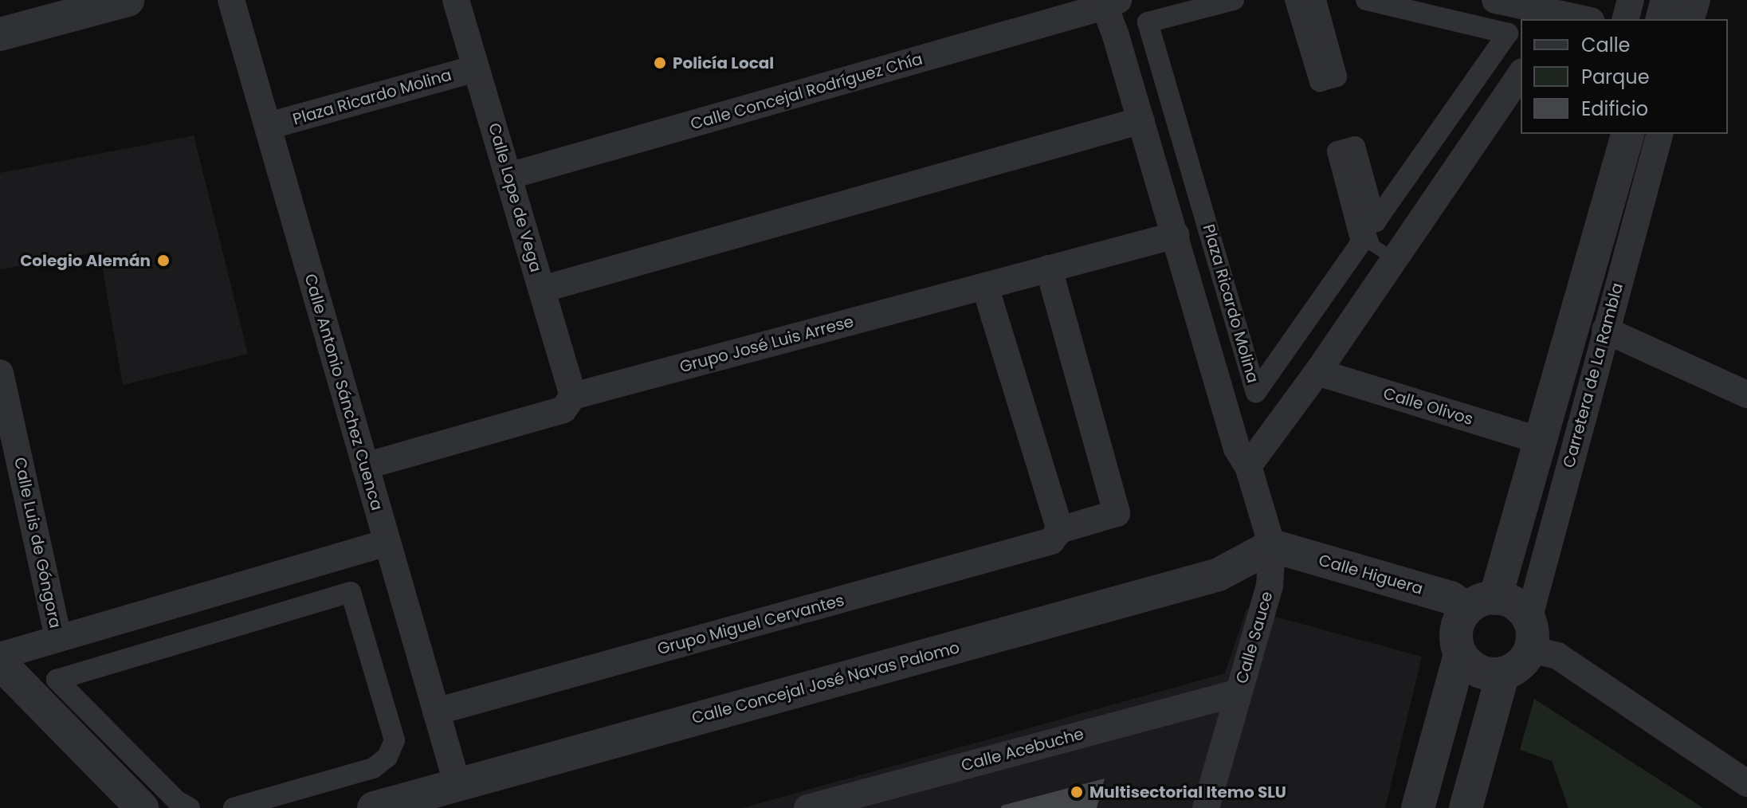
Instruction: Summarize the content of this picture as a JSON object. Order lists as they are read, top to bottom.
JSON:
{
  "streets": {
    "street": [
      "Calle Concejal Rodríguez Chía",
      "Plaza Ricardo Molina",
      "Calle Lope de Vega",
      "Grupo José Luis Arrese",
      "Carretera de La Rambla",
      "Calle Antonio Sánchez Cuenca",
      "Calle Olivos",
      "Calle Luis de Góngora",
      "Calle Higuera",
      "Grupo Miguel Cervantes",
      "Calle Sauce",
      "Calle Concejal José Navas Palomo",
      "Calle Acebuche"
    ]
  },
  "crossings": [
    ["Calle Concejal Rodríguez Chía", "Calle Lope de Vega"],
    ["Plaza Ricardo Molina", "Calle Lope de Vega"],
    ["Plaza Ricardo Molina", "Calle Antonio Sánchez Cuenca"],
    ["Calle Lope de Vega", "Grupo José Luis Arrese"],
    ["Grupo José Luis Arrese", "Calle Antonio Sánchez Cuenca"],
    ["Grupo José Luis Arrese", "Grupo Miguel Cervantes"],
    ["Carretera de La Rambla", "Calle Olivos"],
    ["Carretera de La Rambla", "Calle Higuera"],
    ["Calle Antonio Sánchez Cuenca", "Grupo Miguel Cervantes"],
    ["Calle Antonio Sánchez Cuenca", "Calle Concejal José Navas Palomo"],
    ["Calle Higuera", "Calle Sauce"],
    ["Calle Higuera", "Calle Concejal José Navas Palomo"],
    ["Calle Sauce", "Calle Concejal José Navas Palomo"],
    ["Calle Sauce", "Calle Acebuche"]
  ],
  "places": ["Policía Local", "Colegio Alemán", "Multisectorial Itemo SLU"],
  "legend": ["Calle", "Parque", "Edificio"]
}
